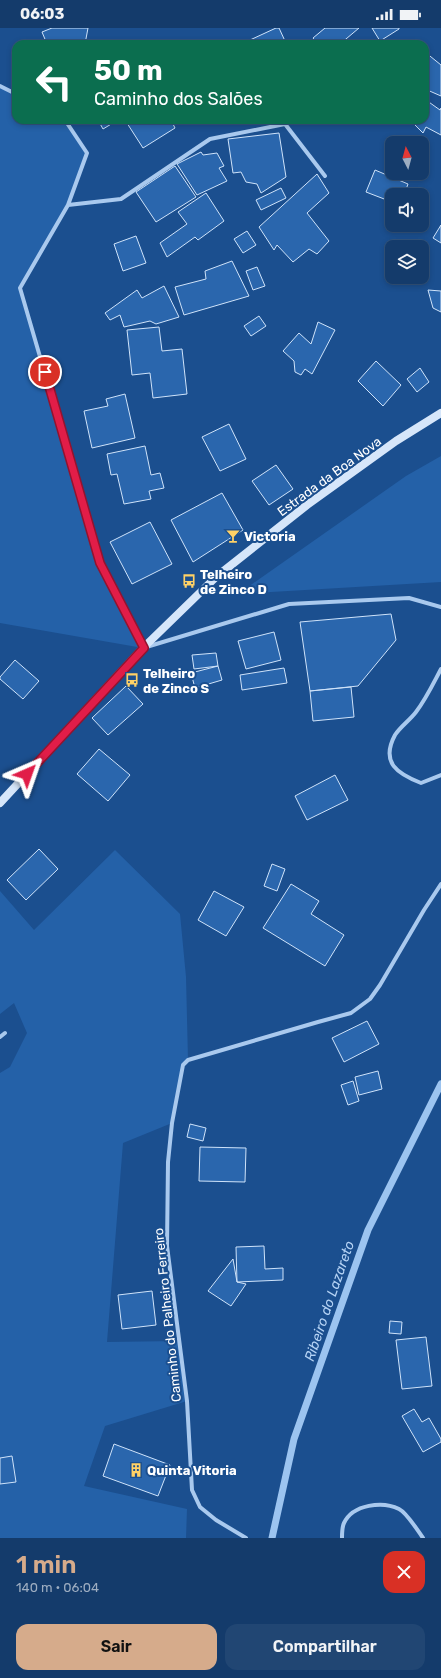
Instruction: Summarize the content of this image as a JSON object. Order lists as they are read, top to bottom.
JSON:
{
  "streets": {
    "main road": ["Estrada da Boa Nova"],
    "street": ["Caminho do Palheiro Ferreiro"]
  },
  "water": ["Ribeiro do Lazareto"],
  "places": {
    "bar": ["Victoria"],
    "bus stop": ["Telheiro de Zinco D", "Telheiro de Zinco S"],
    "building": ["Quinta Vitoria"]
  },
  "north": "top",
  "page": {
    "status": "06:03",
    "turn": ["50 m", "Caminho dos Salões"],
    "heading": ["1 min", "140 m · 06:04"],
    "buttons": ["Sair", "Compartilhar"]
  }
}
